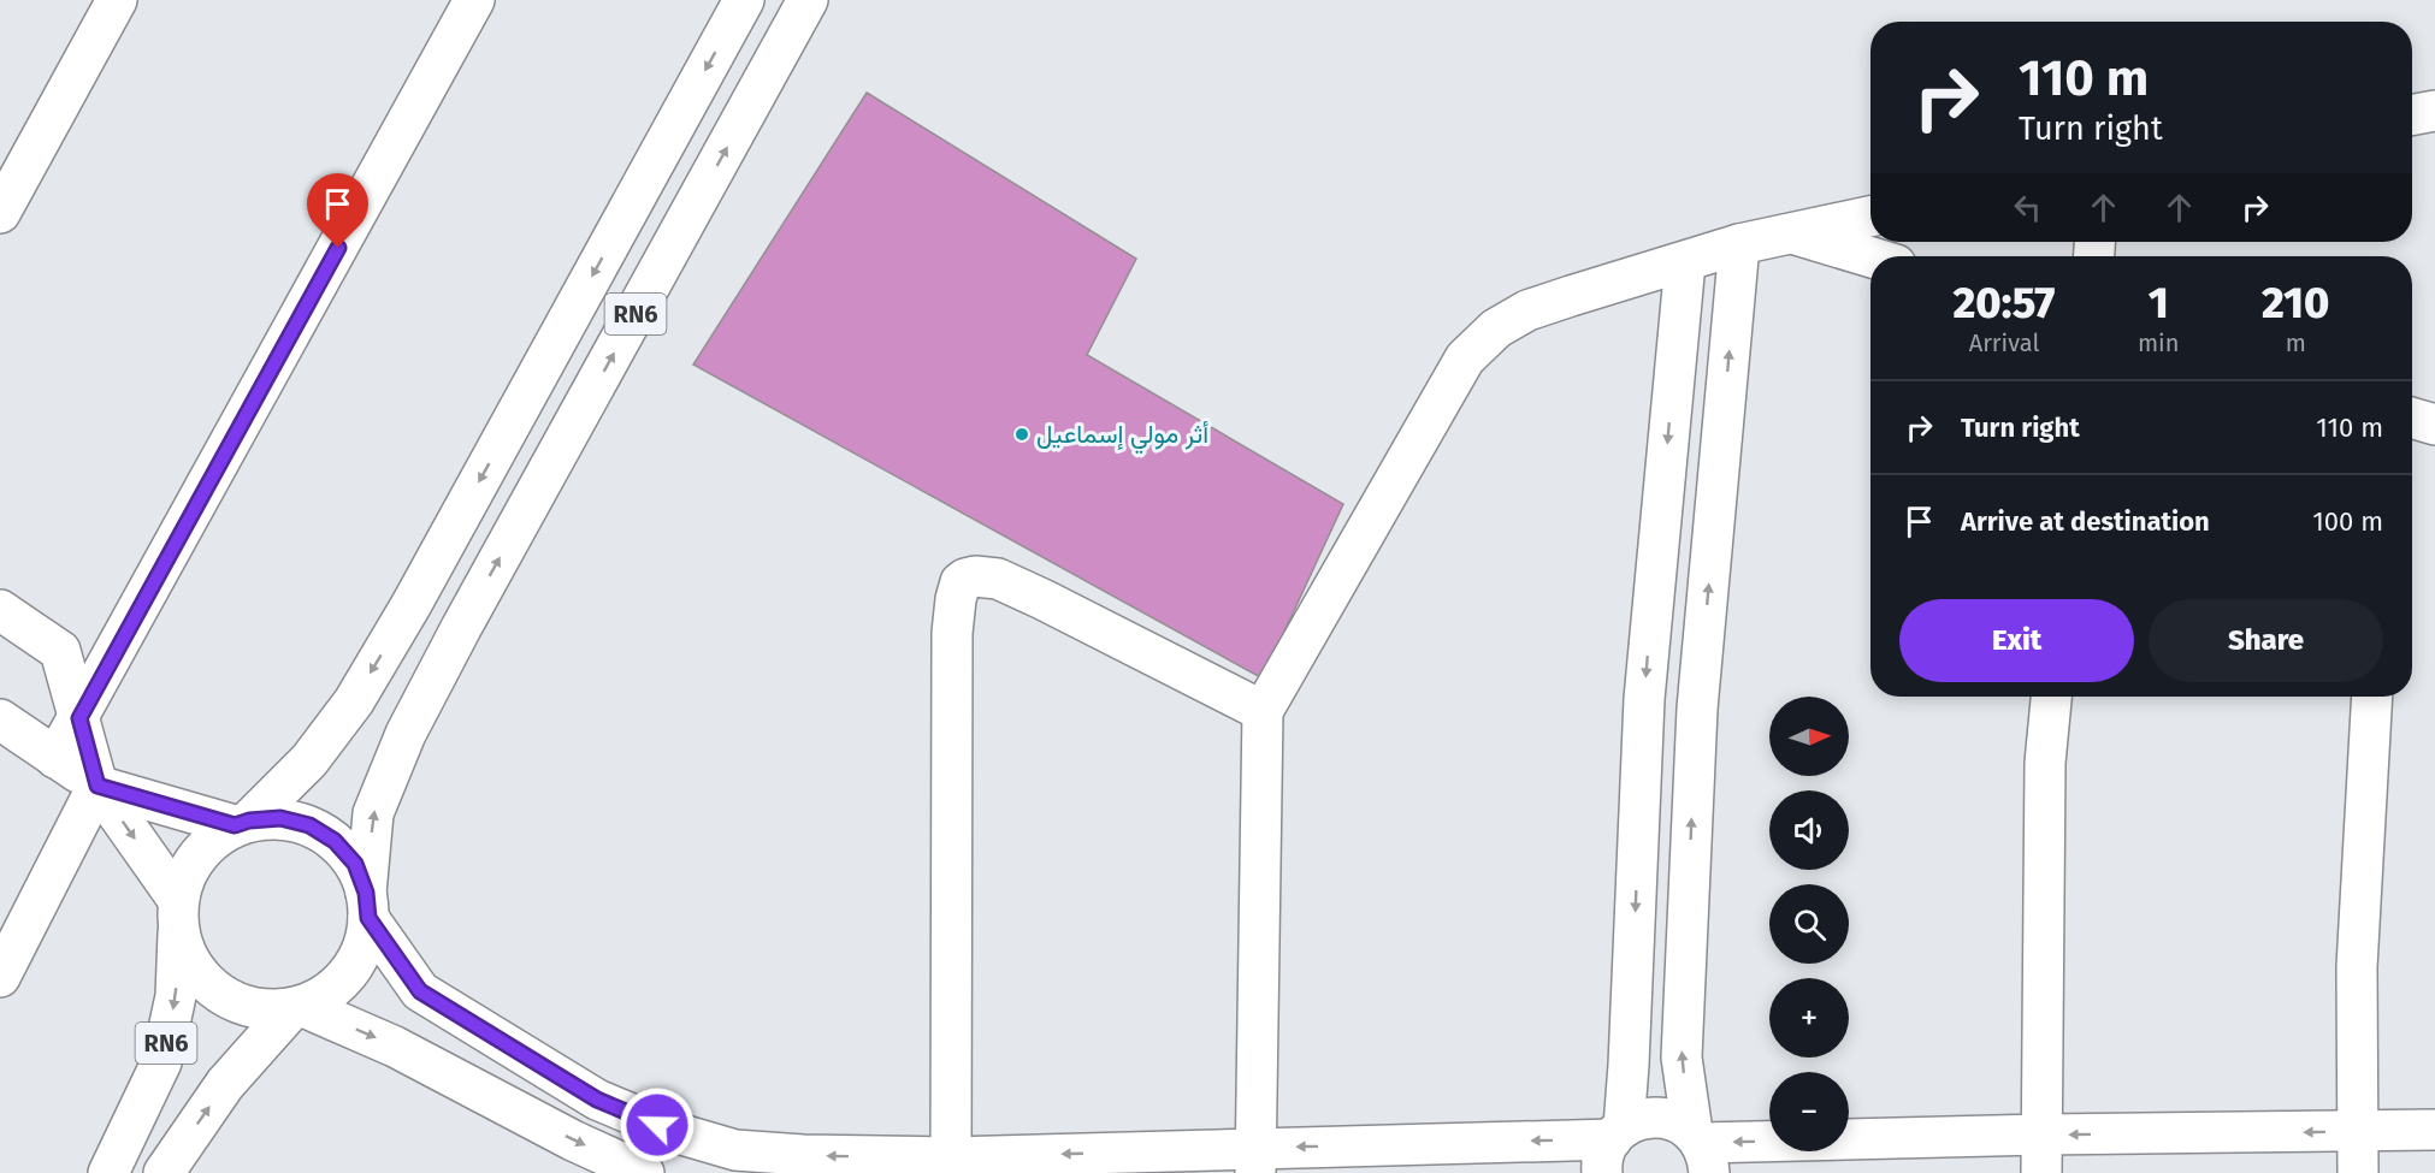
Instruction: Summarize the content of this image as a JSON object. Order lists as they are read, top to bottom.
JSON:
{
  "streets": {
    "main road": ["RN6"]
  },
  "places": ["أثر مولي إسماعيل"],
  "north": "right",
  "page": {
    "turn": ["110 m", "Turn right"],
    "eta": [
      "20:57",
      "Arrival",
      "1",
      "min",
      "210",
      "m"
    ],
    "list": [
      {
        "name": "Turn right",
        "value": "110 m"
      },
      {
        "name": "Arrive at destination",
        "value": "100 m"
      }
    ],
    "buttons": ["Exit", "Share"],
    "map_buttons": ["+", "−"]
  }
}
